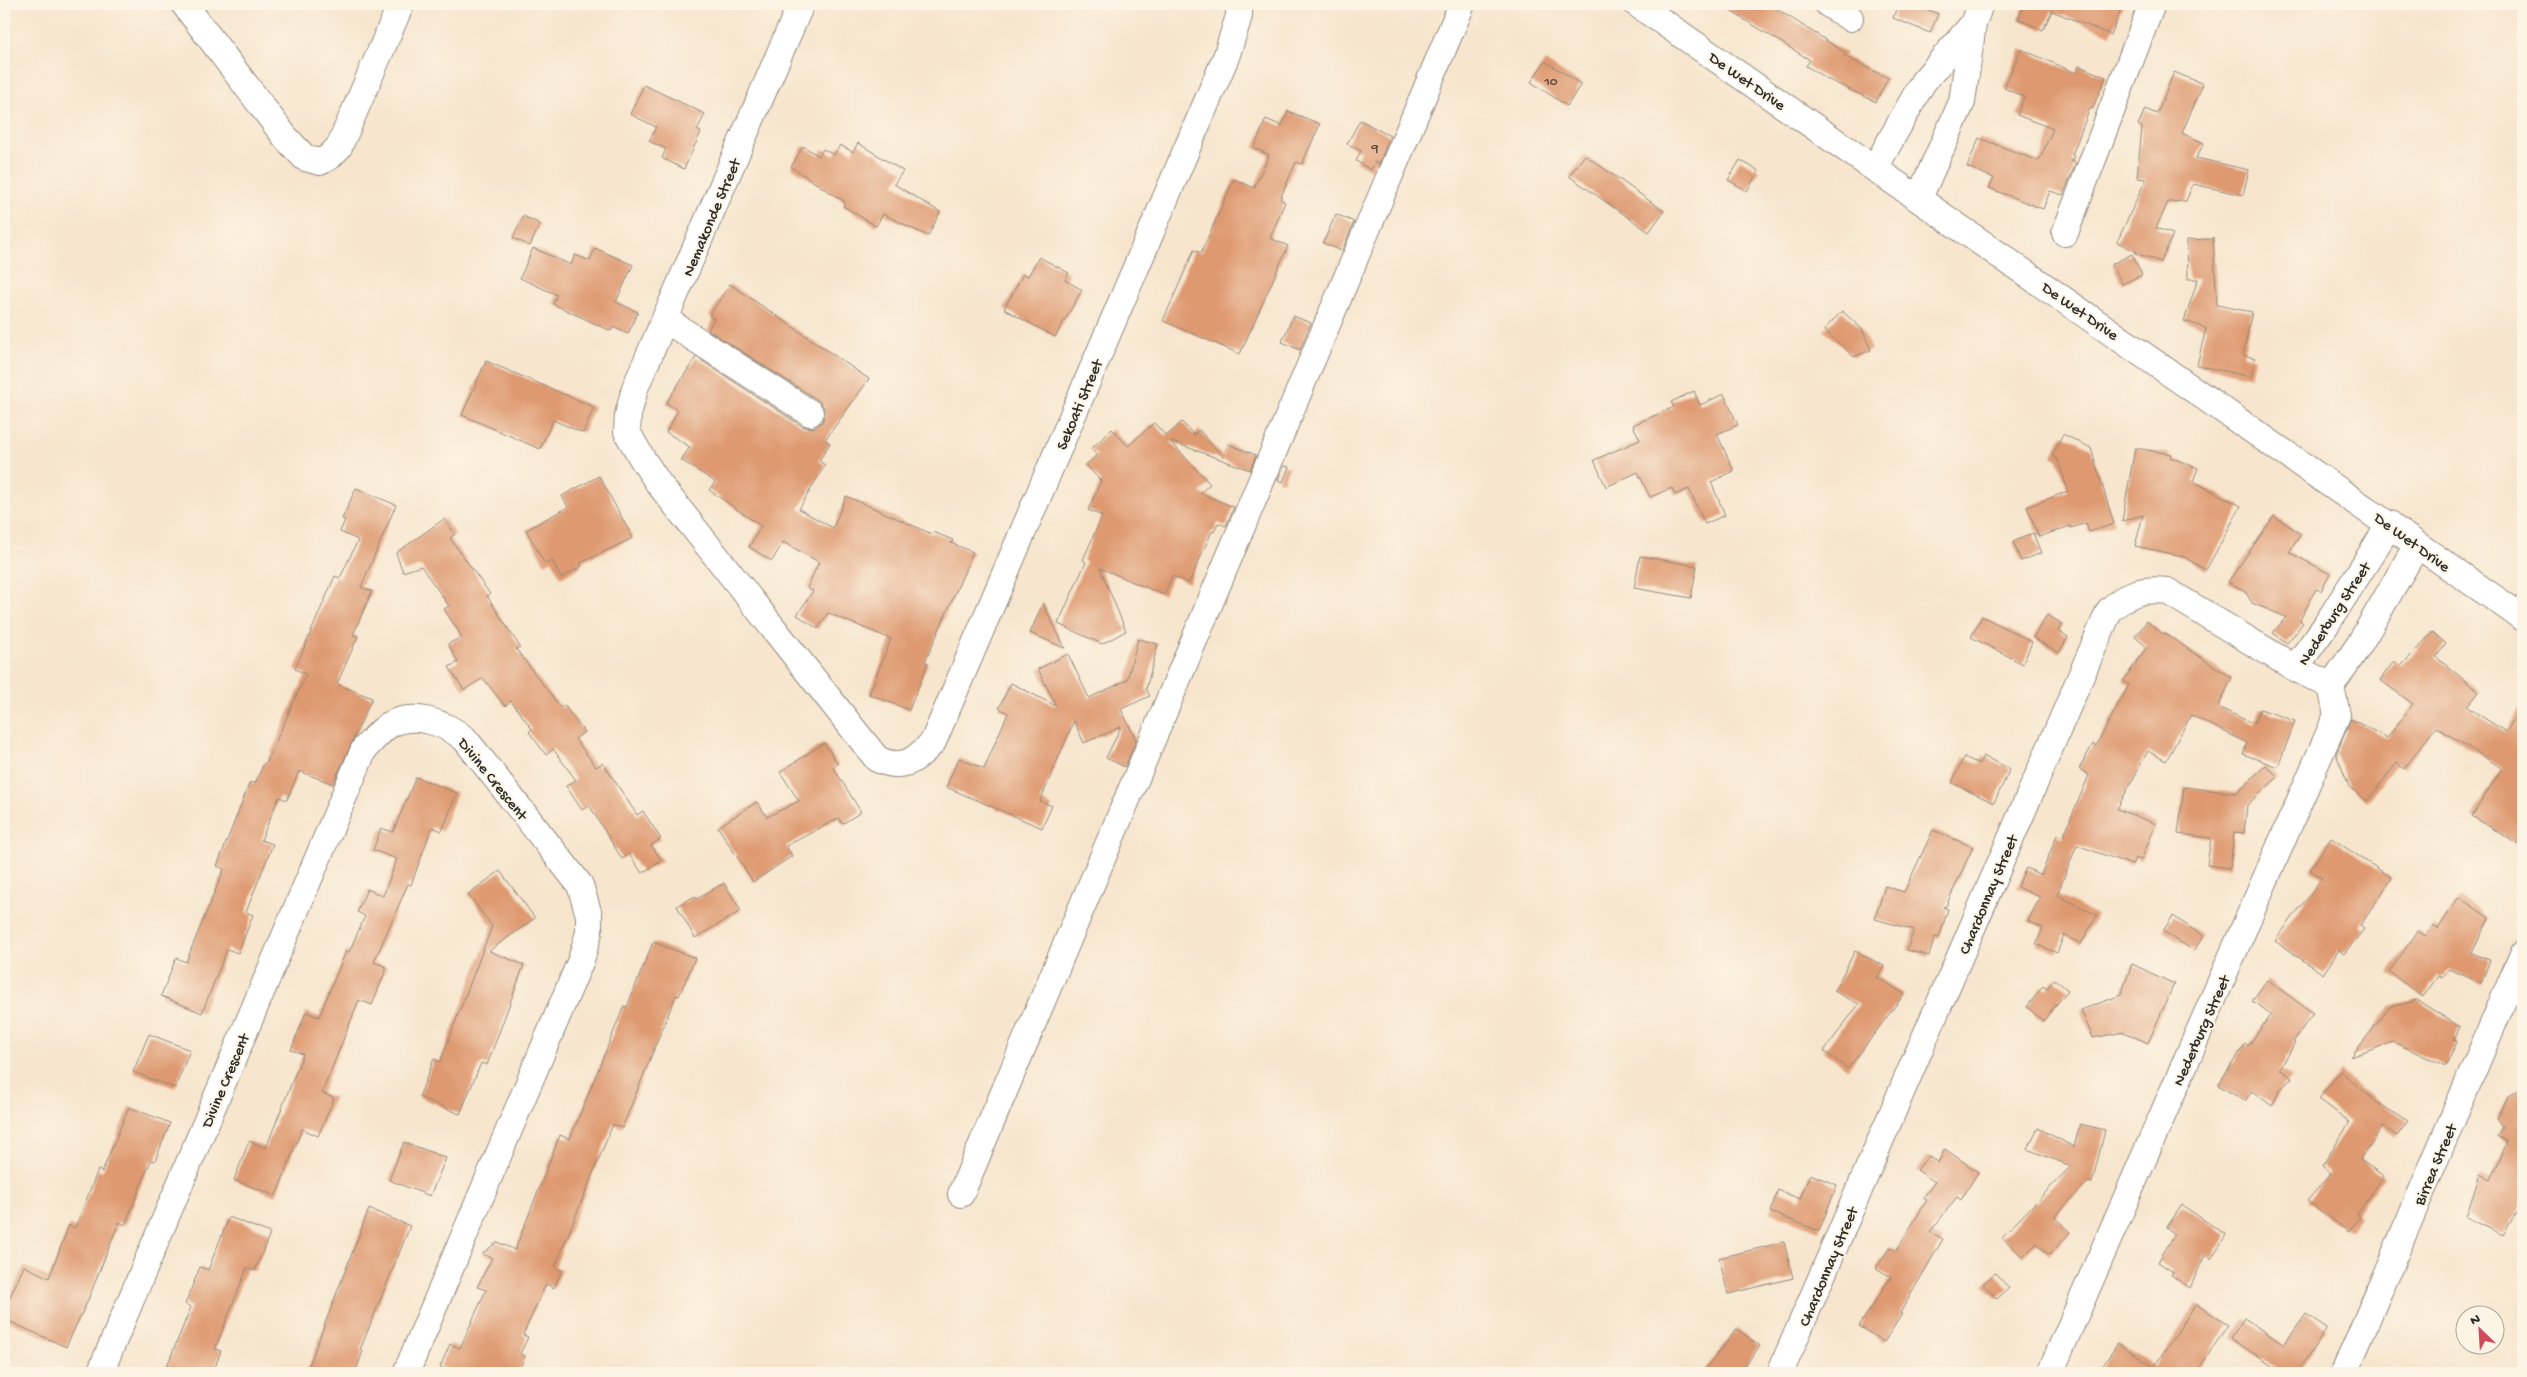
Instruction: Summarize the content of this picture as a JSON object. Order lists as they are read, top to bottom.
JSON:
{
  "streets": {
    "street": [
      "De Wet Drive",
      "Nemakonde Street",
      "Sekoati Street",
      "Nederburg Street",
      "Divine Crescent",
      "Chardonnay Street",
      "Birrea Street"
    ]
  },
  "crossings": [
    ["De Wet Drive", "Nederburg Street"],
    ["Nemakonde Street", "Sekoati Street"],
    ["Nederburg Street", "Chardonnay Street"]
  ],
  "house_numbers": ["10", "9"],
  "north": "top left"
}
